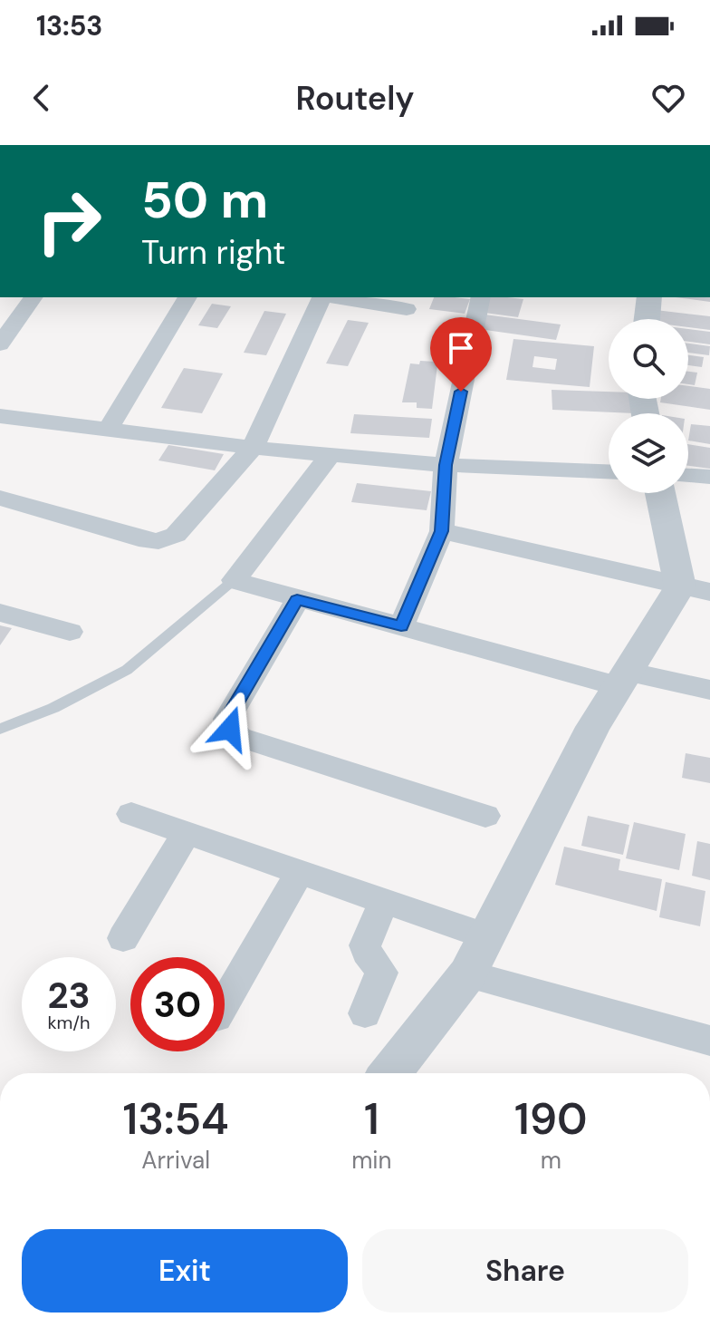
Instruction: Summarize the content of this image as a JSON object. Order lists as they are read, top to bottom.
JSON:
{
  "page": {
    "status": "13:53",
    "header": "Routely",
    "turn": ["50 m", "Turn right"],
    "speed": "23 km/h",
    "limit": "30",
    "eta": [
      "13:54",
      "Arrival",
      "1",
      "min",
      "190",
      "m"
    ],
    "buttons": ["Exit", "Share"]
  }
}
